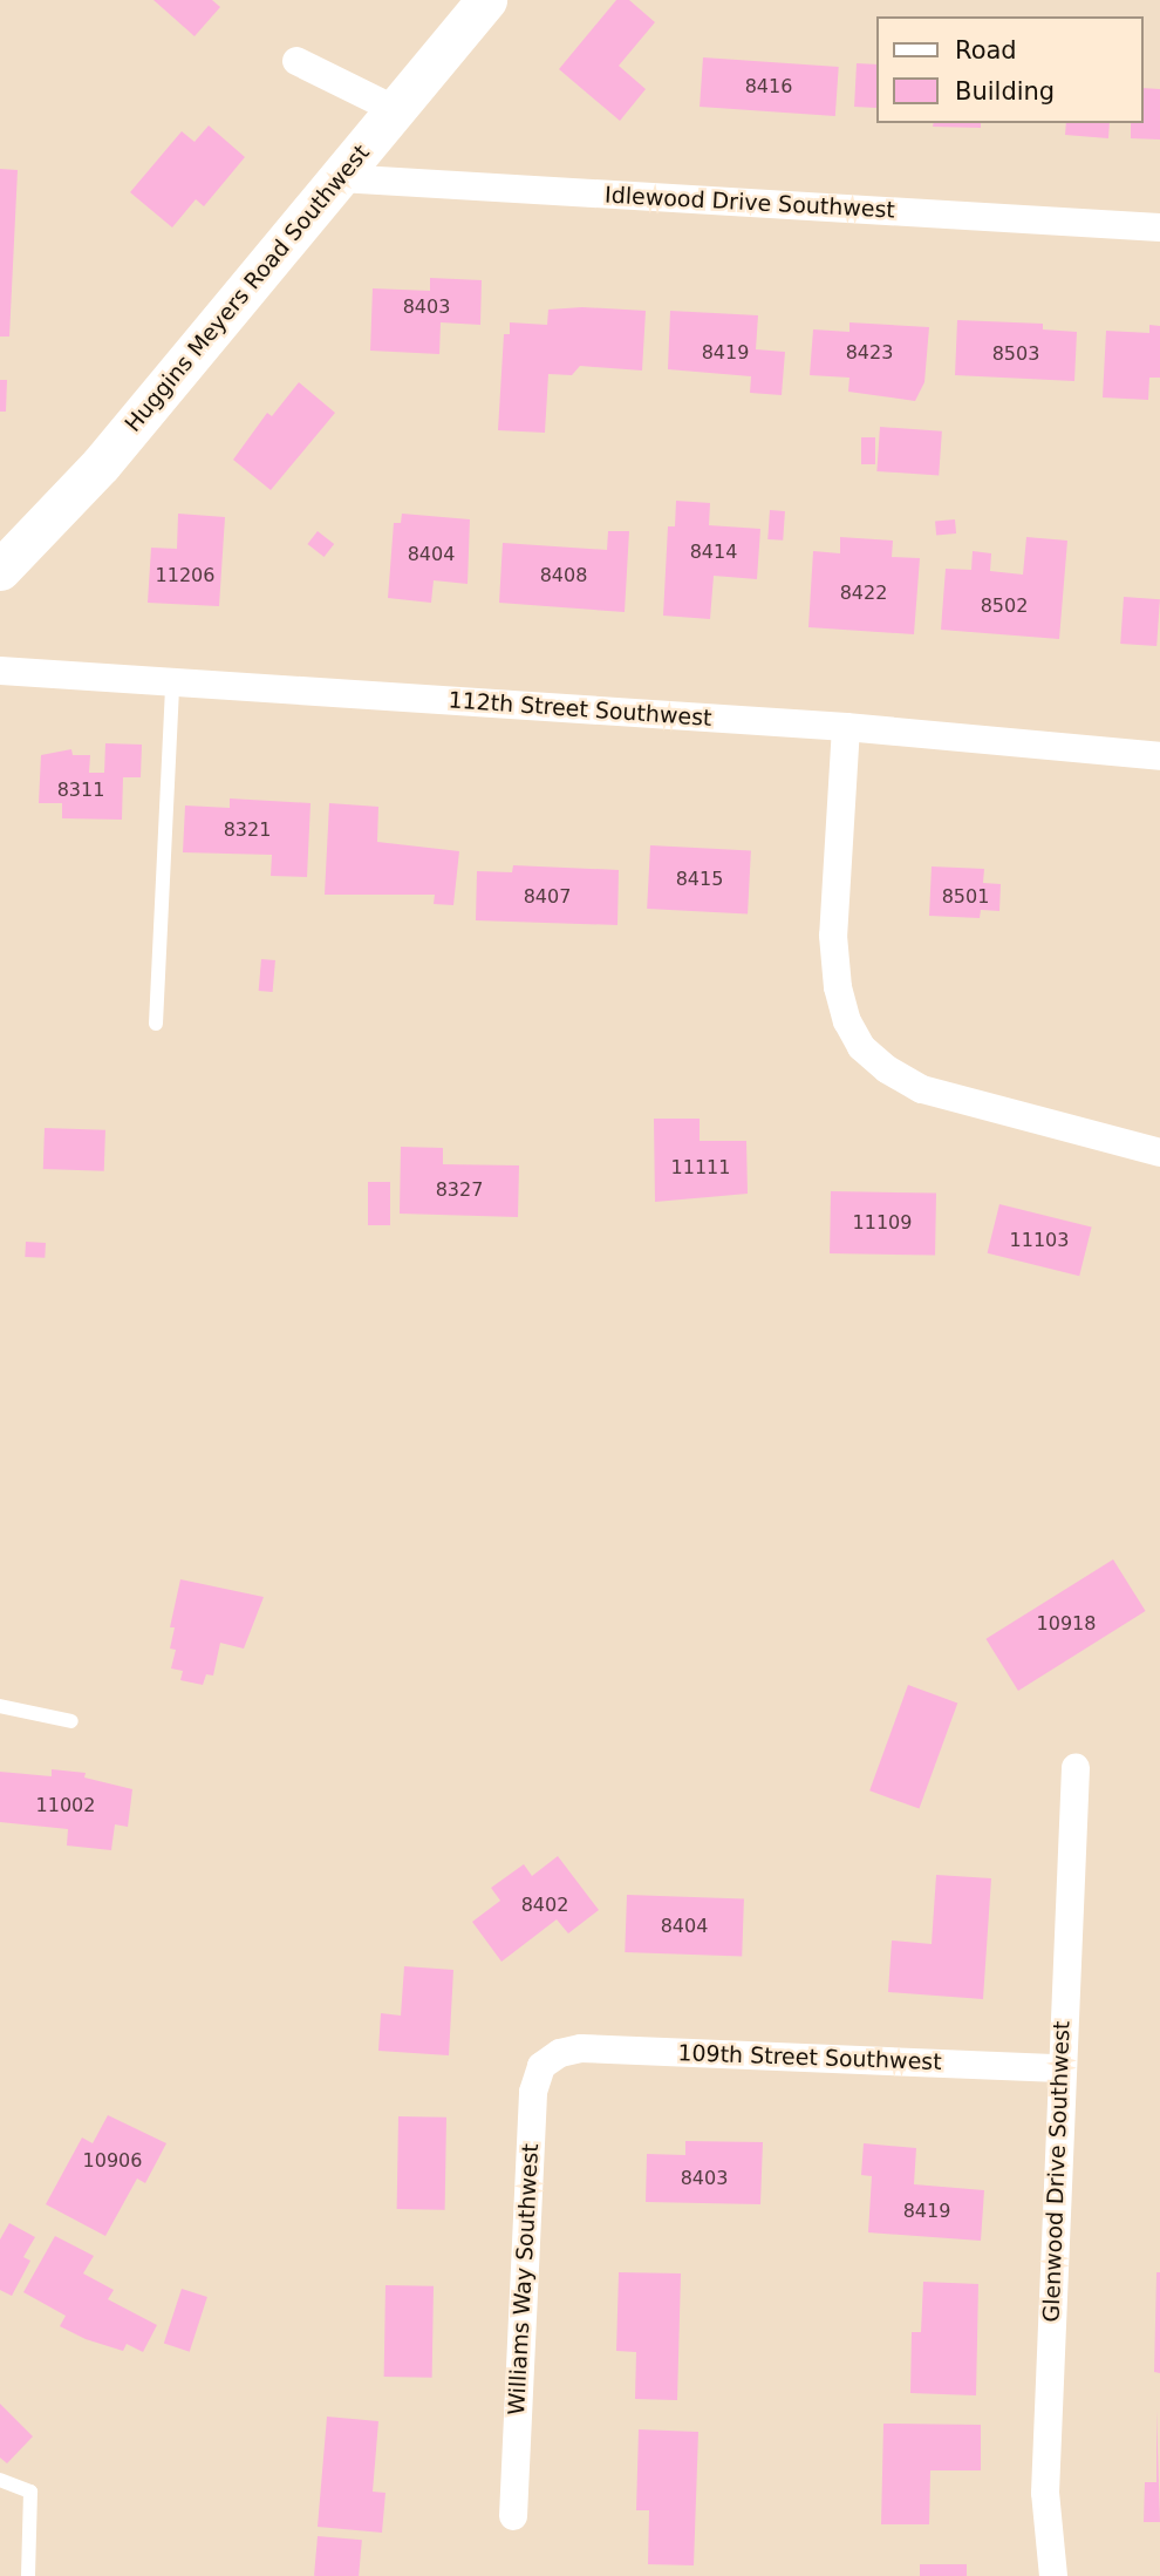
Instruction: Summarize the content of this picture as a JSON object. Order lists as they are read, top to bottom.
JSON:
{
  "streets": {
    "street": [
      "Idlewood Drive Southwest",
      "Huggins Meyers Road Southwest",
      "112th Street Southwest",
      "109th Street Southwest",
      "Glenwood Drive Southwest",
      "Williams Way Southwest"
    ]
  },
  "crossings": [
    ["Idlewood Drive Southwest", "Huggins Meyers Road Southwest"],
    ["109th Street Southwest", "Glenwood Drive Southwest"],
    ["109th Street Southwest", "Williams Way Southwest"]
  ],
  "house_numbers": [
    "8416",
    "8403",
    "8419",
    "8423",
    "8503",
    "8414",
    "8404",
    "11206",
    "8408",
    "8422",
    "8502",
    "8311",
    "8321",
    "8415",
    "8407",
    "8501",
    "11111",
    "8327",
    "11109",
    "11103",
    "10918",
    "11002",
    "8402",
    "8404",
    "10906",
    "8403",
    "8419"
  ],
  "legend": ["Road", "Building"]
}
